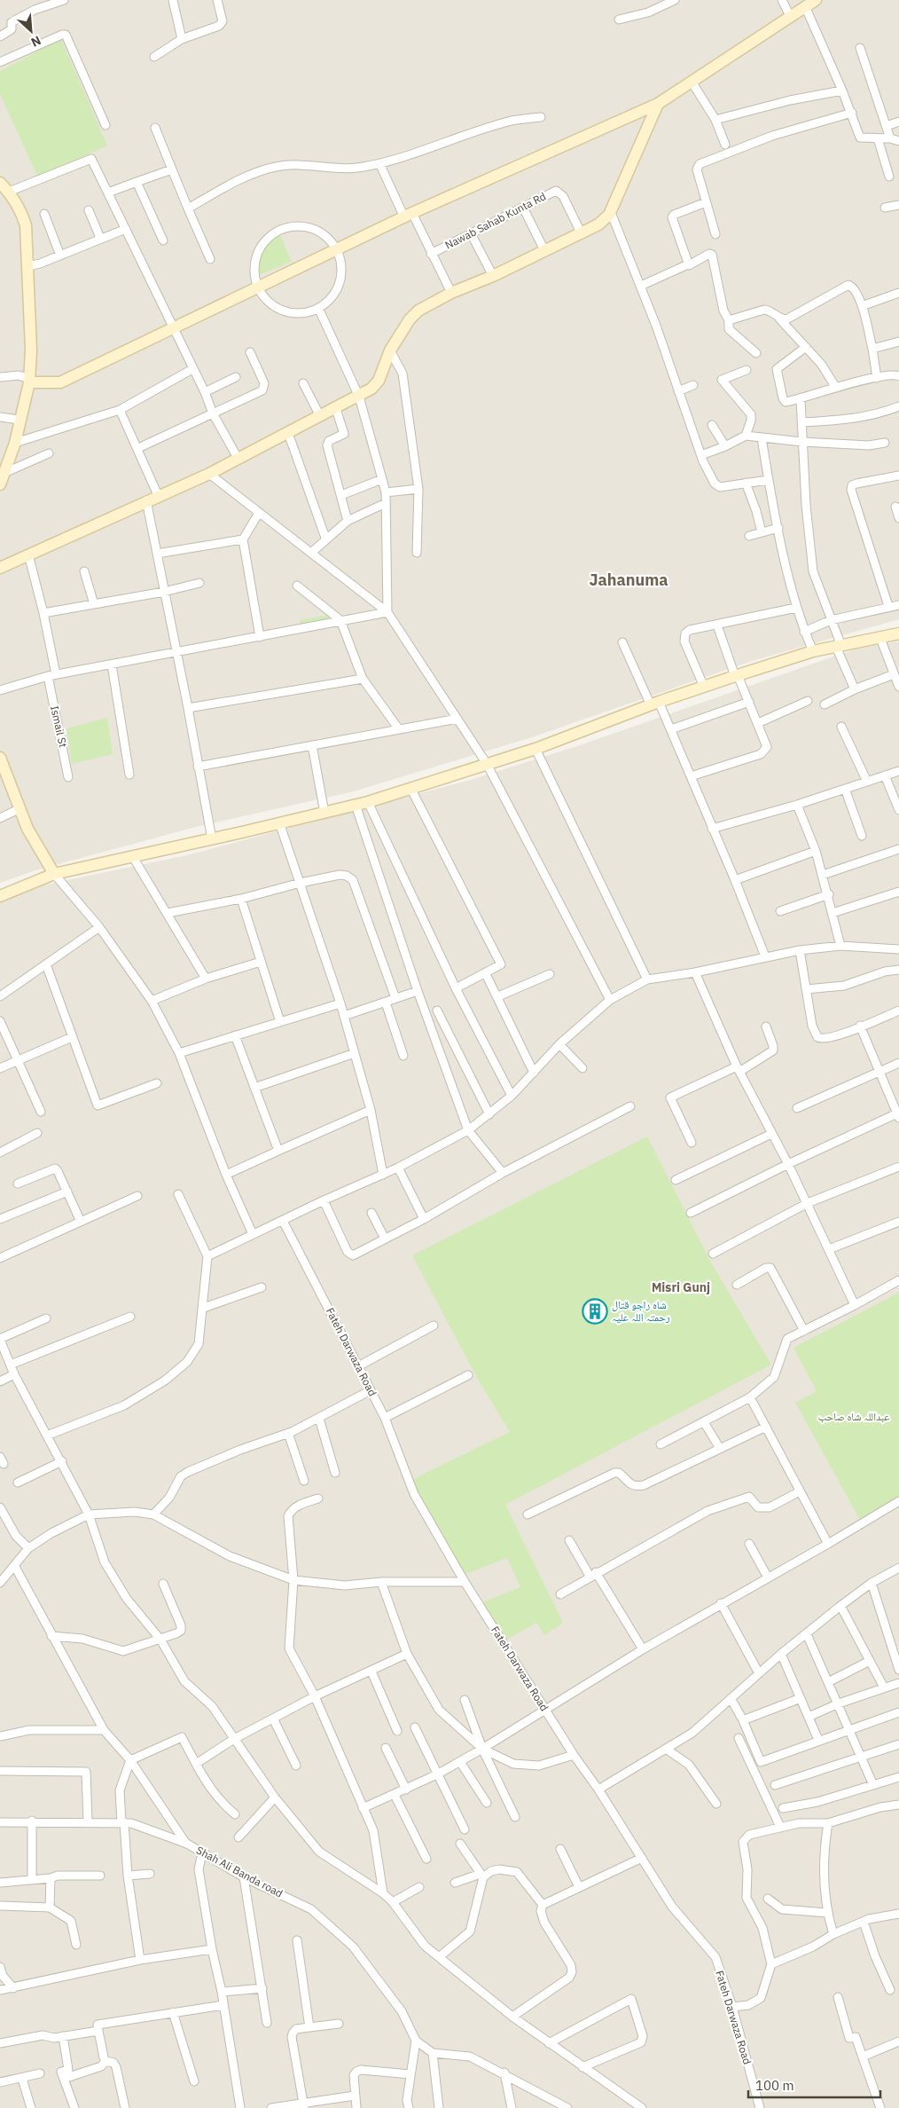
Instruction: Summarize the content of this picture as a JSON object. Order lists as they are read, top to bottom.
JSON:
{
  "streets": {
    "street": [
      "Nawab Sahab Kunta Rd",
      "Ismail St",
      "Fateh Darwaza Road",
      "Shah Ali Banda road"
    ]
  },
  "districts": ["Jahanuma", "Misri Gunj"],
  "parks": ["عبداللہ شاہ صاحب"],
  "places": {
    "building": ["شاہ راجو قتال رحمتہ اللہ علیہ"]
  },
  "scale_bar": "100 m",
  "north": "bottom right"
}
